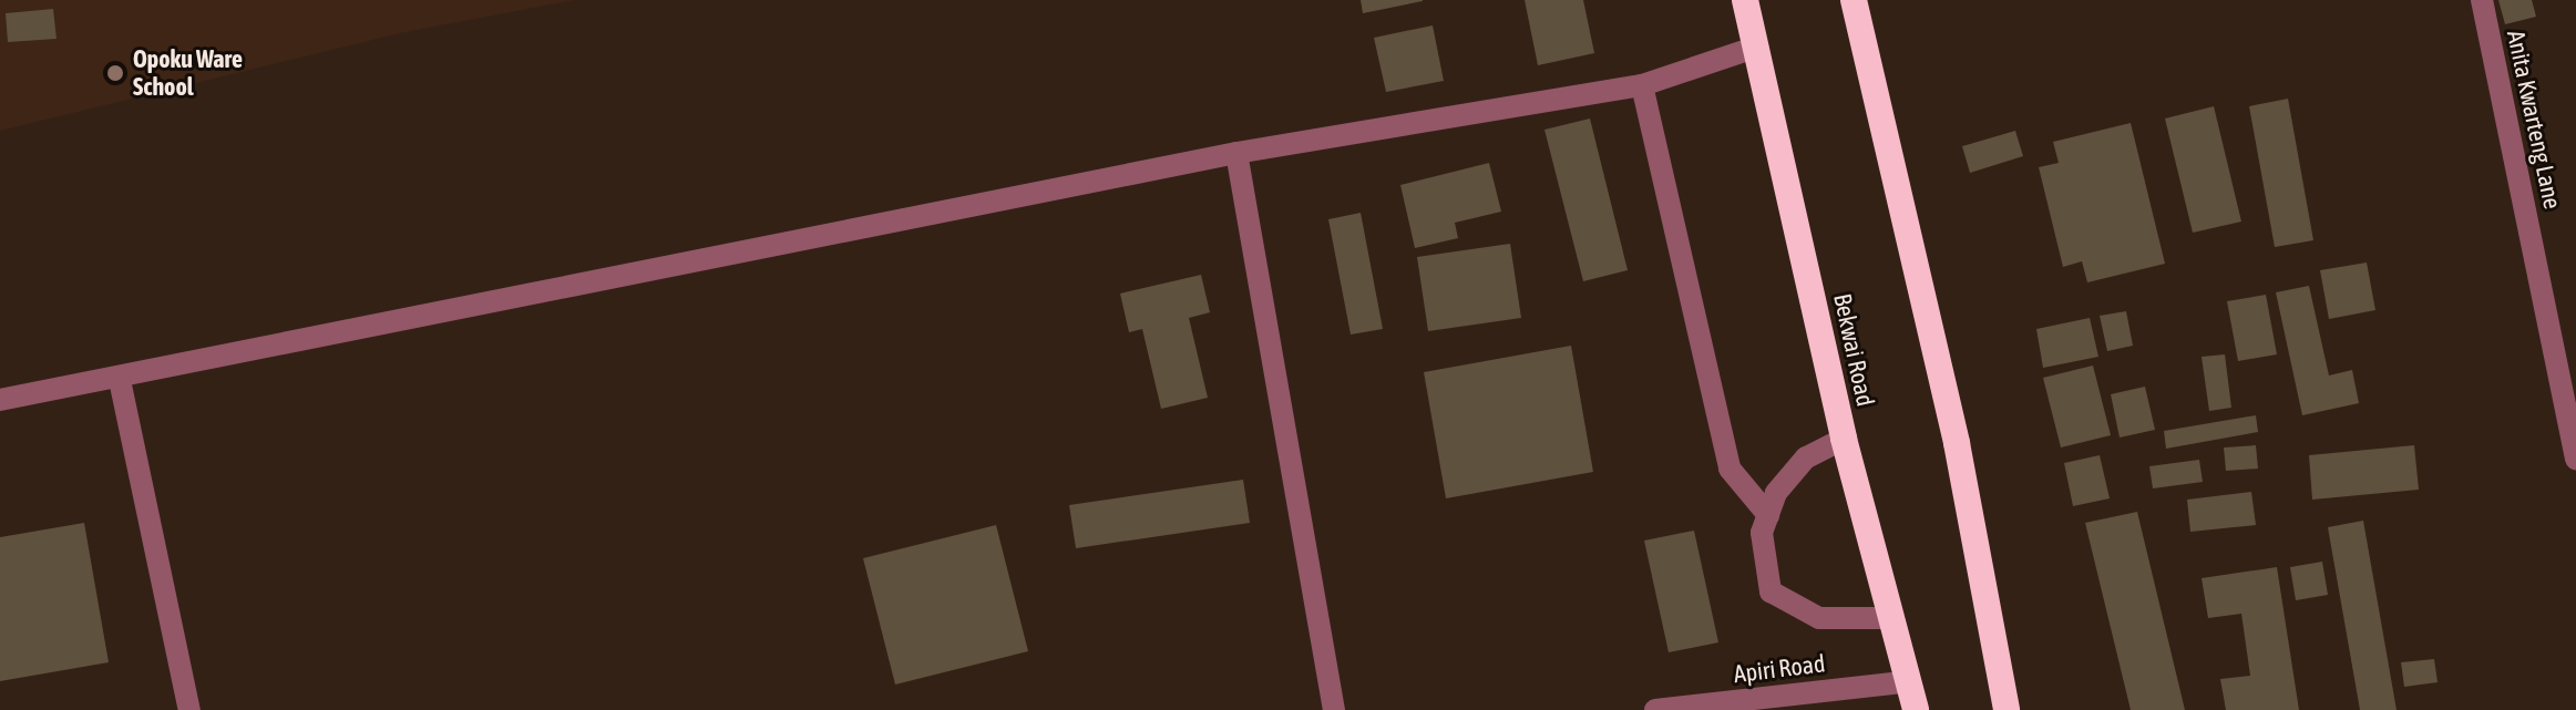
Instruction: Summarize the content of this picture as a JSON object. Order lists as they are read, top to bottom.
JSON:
{
  "streets": {
    "highway": ["Bekwai Road"],
    "street": ["Anita Kwarteng Lane", "Apiri Road"]
  },
  "crossings": [
    ["Bekwai Road", "Apiri Road"]
  ],
  "places": ["Opoku Ware School"]
}
